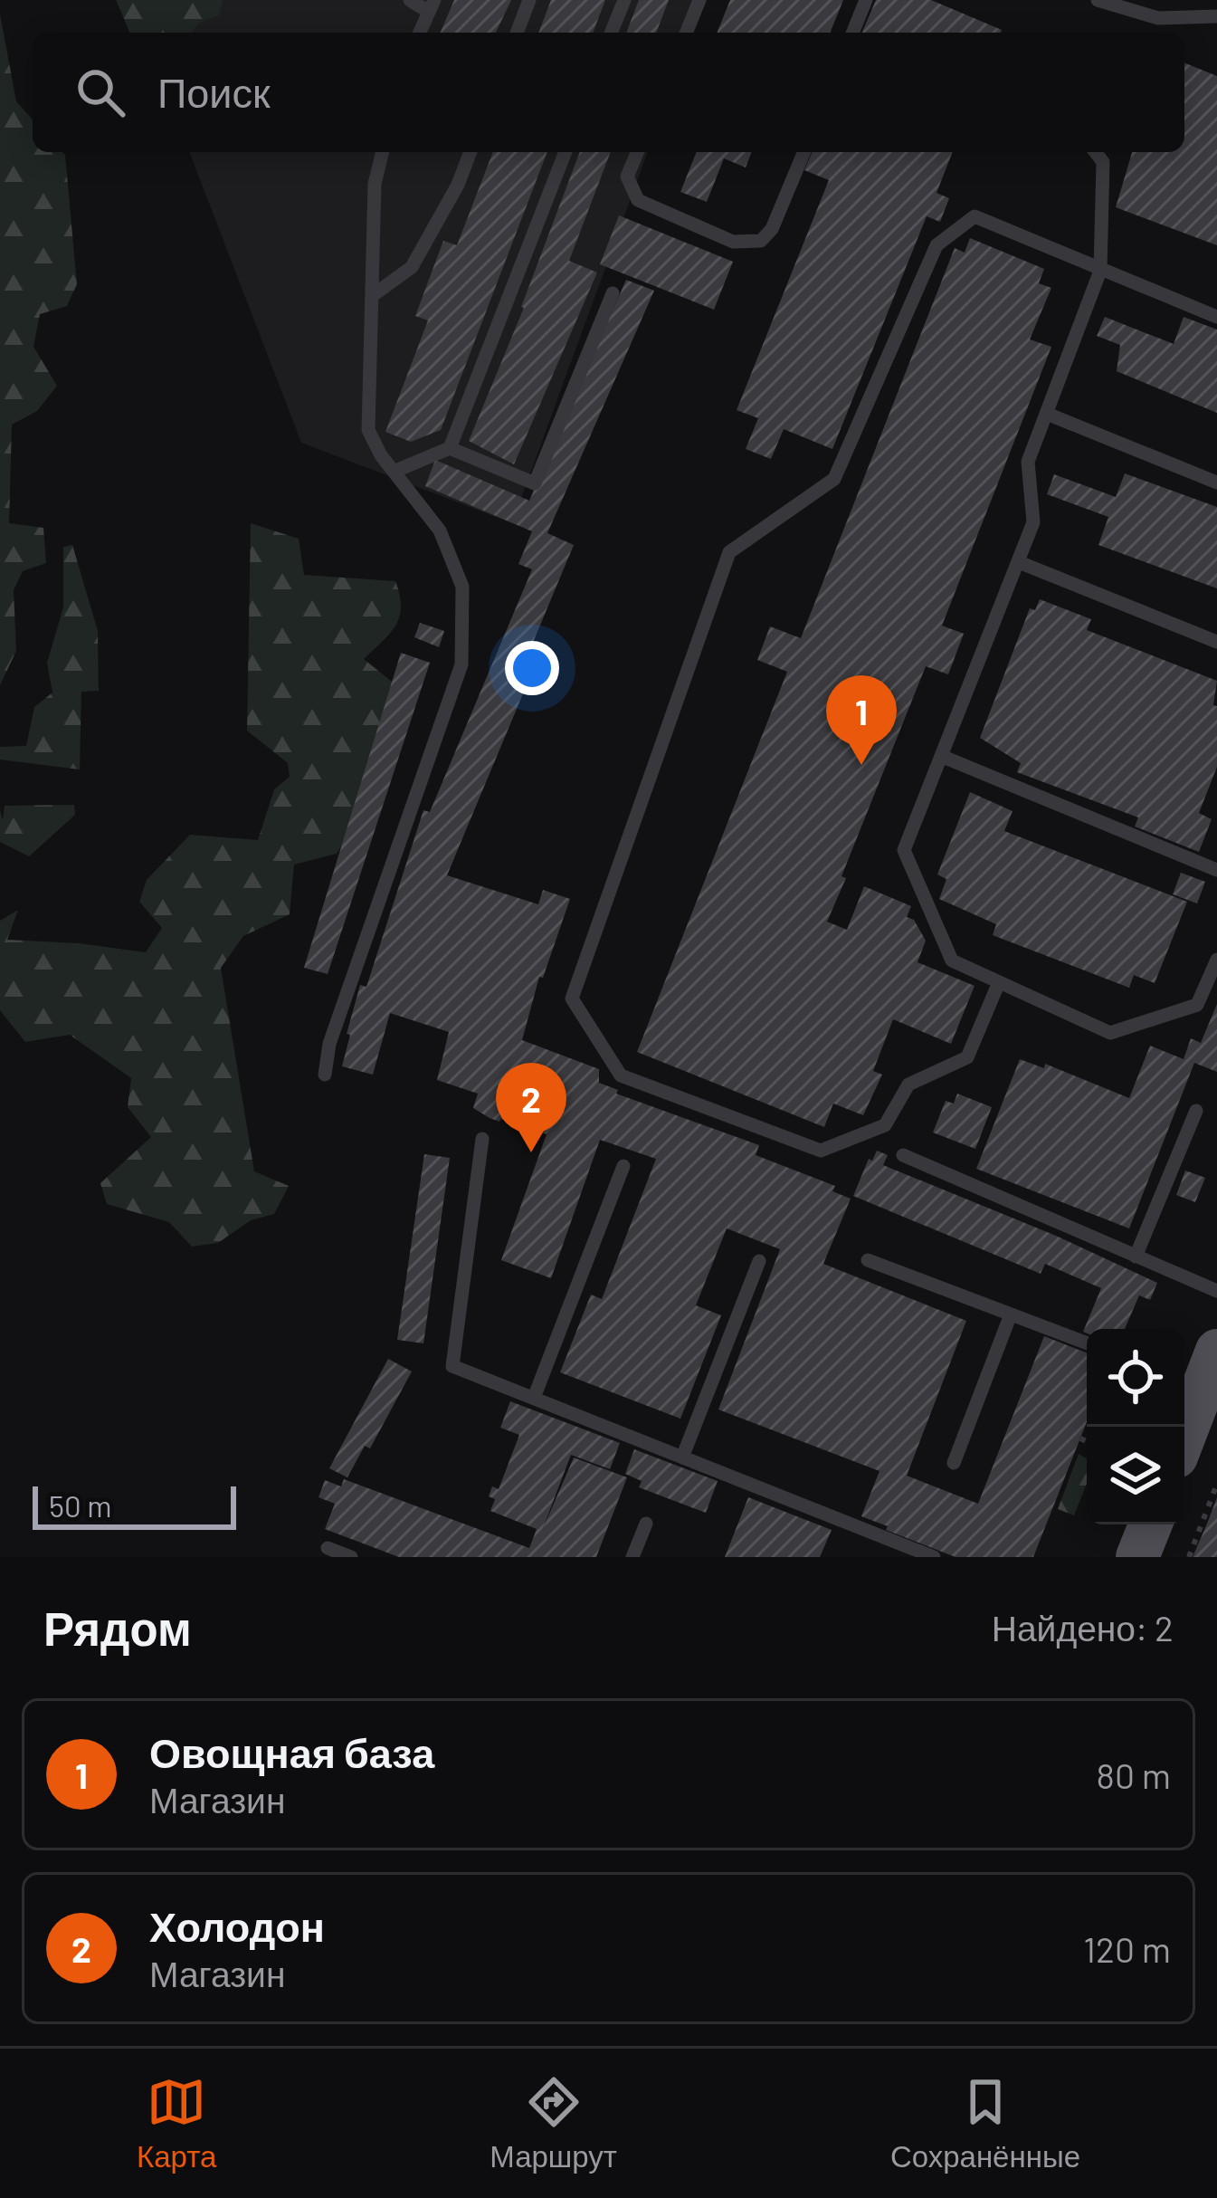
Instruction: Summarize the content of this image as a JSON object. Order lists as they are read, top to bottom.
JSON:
{
  "scale_bar": "50 m",
  "page": {
    "search": "Поиск",
    "pins": ["1", "2"],
    "scale": "50 m",
    "heading": ["Рядом", "Найдено: 2"],
    "list": [
      {
        "mark": "1",
        "name": "Овощная база",
        "note": "Магазин",
        "value": "80 m"
      },
      {
        "mark": "2",
        "name": "Холодон",
        "note": "Магазин",
        "value": "120 m"
      }
    ],
    "nav": ["Карта", "Маршрут", "Сохранённые"]
  }
}
